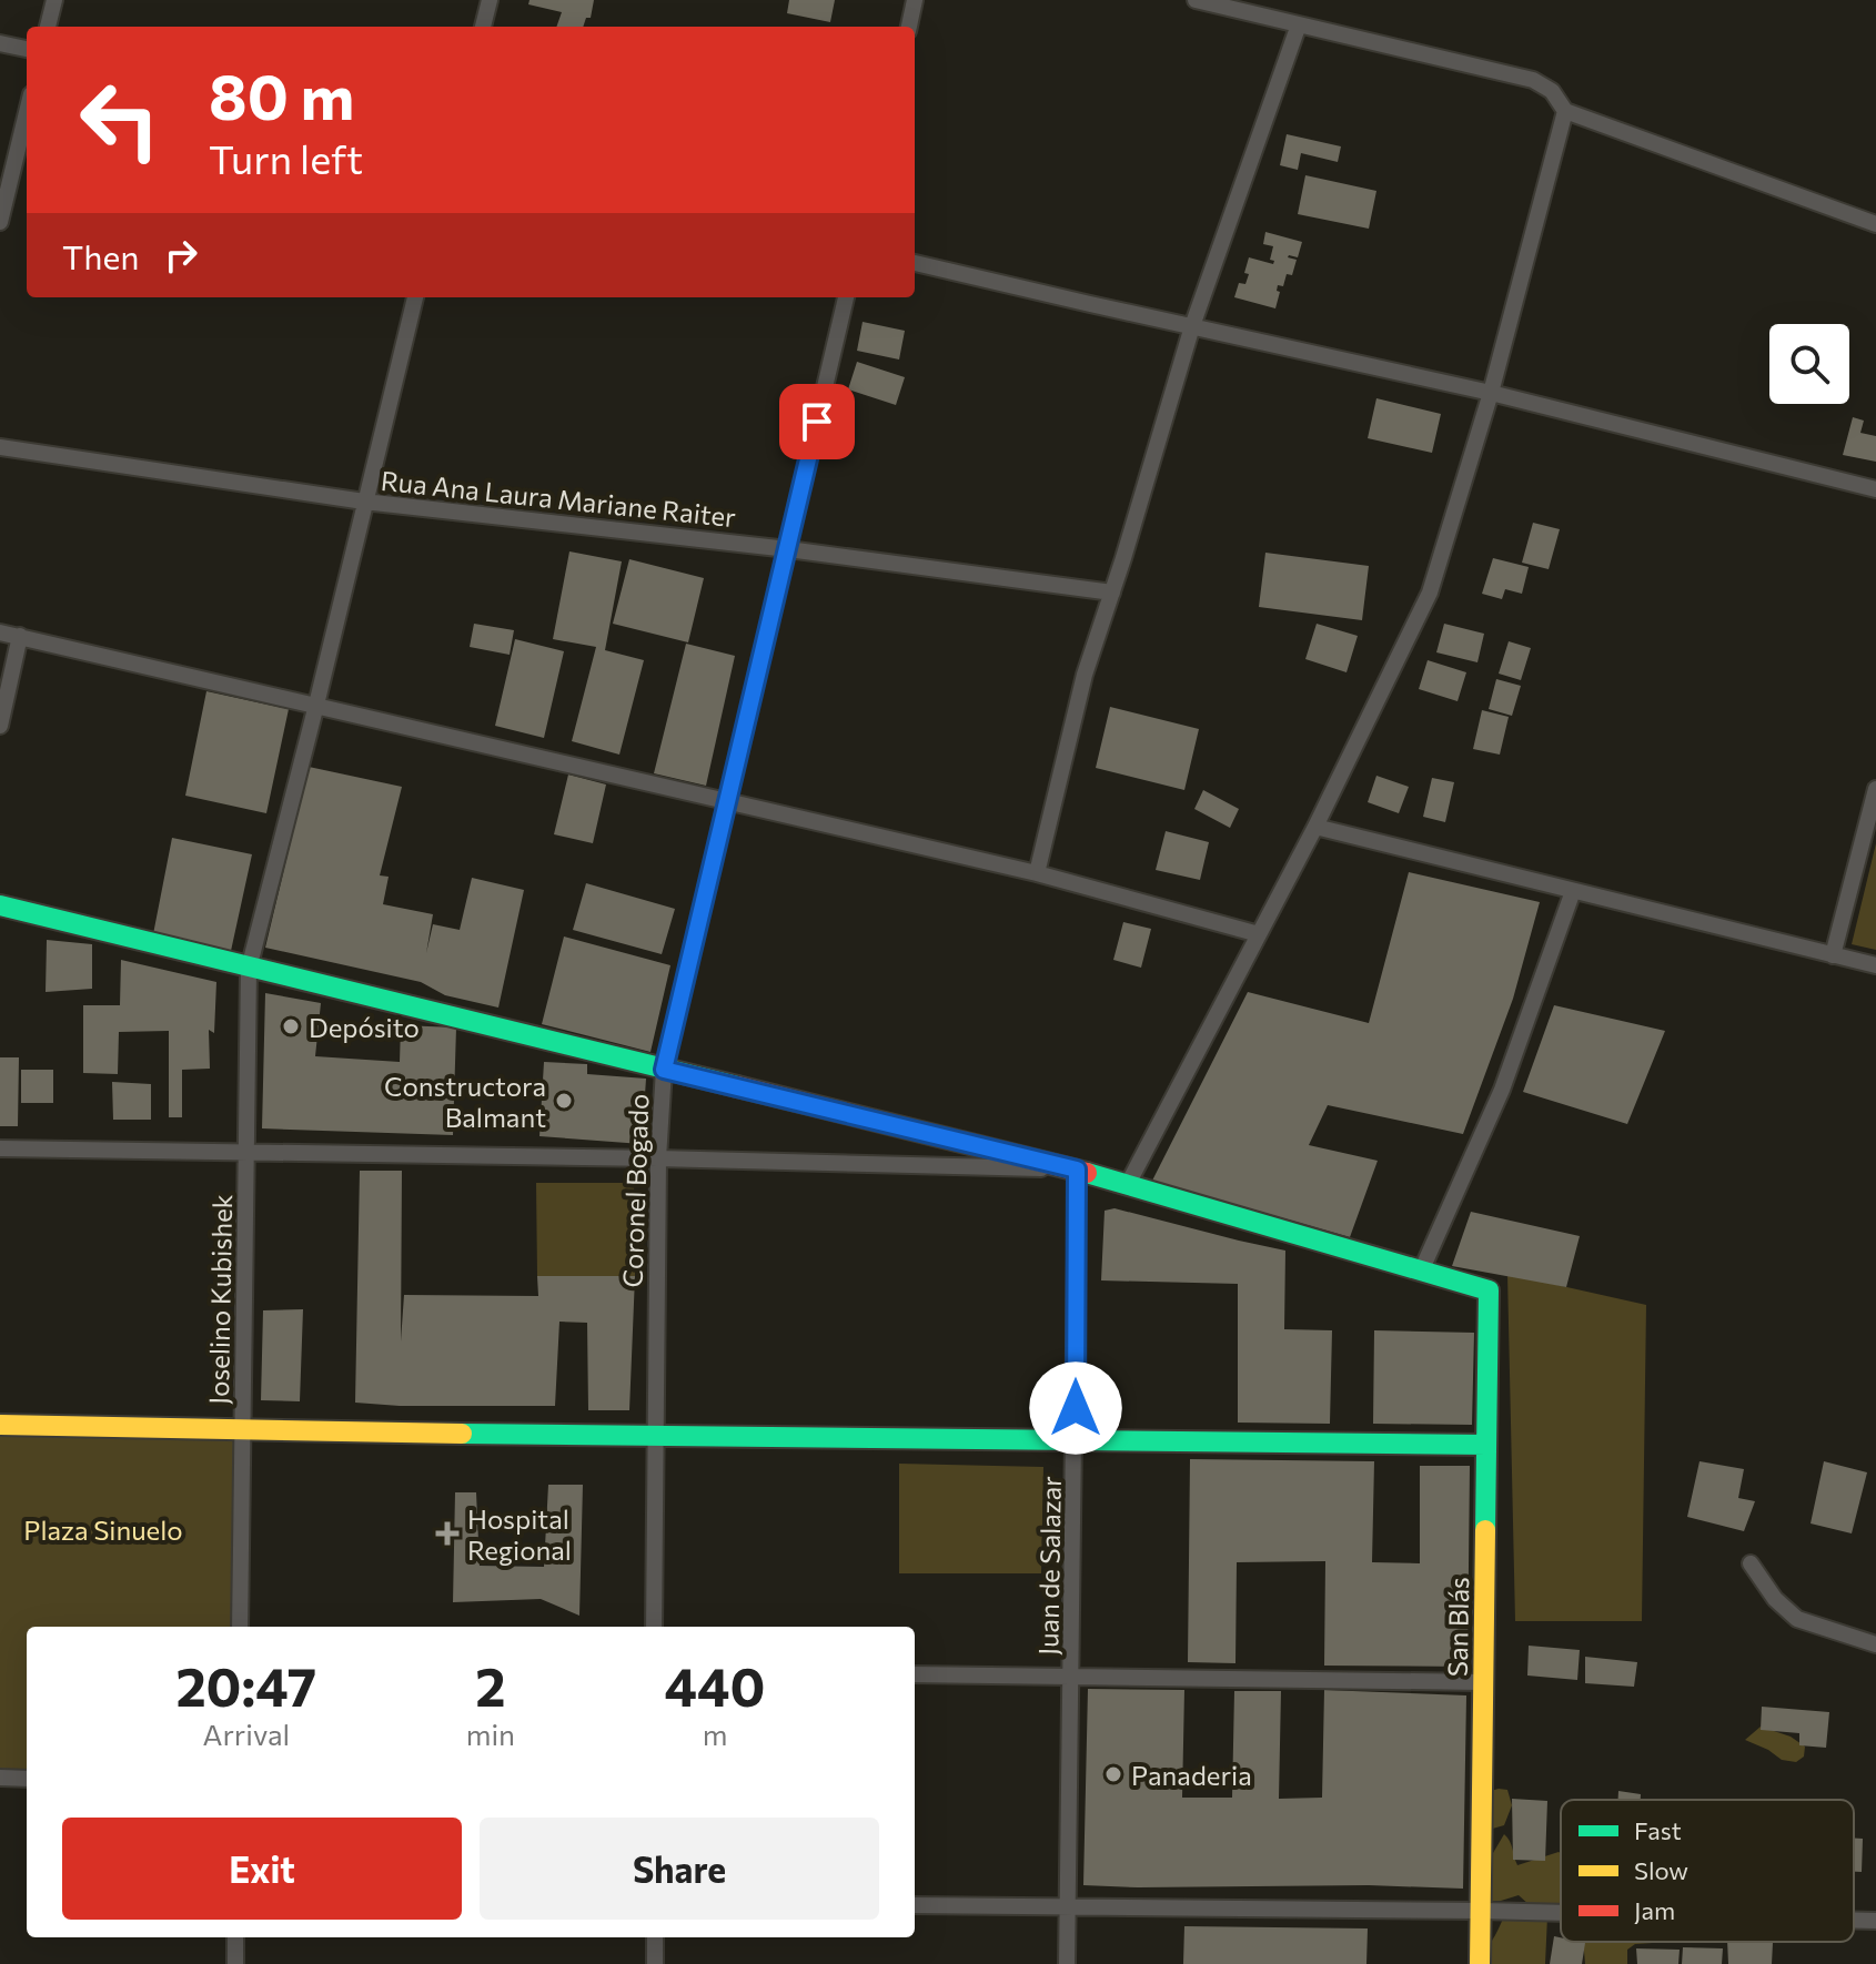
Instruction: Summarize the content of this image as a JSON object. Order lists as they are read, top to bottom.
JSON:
{
  "streets": {
    "street": [
      "Rua Ana Laura Mariane Raiter",
      "Coronel Bogado",
      "Joselino Kubishek",
      "Juan de Salazar",
      "San Blás"
    ]
  },
  "crossings": [
    ["Rua Ana Laura Mariane Raiter", "Coronel Bogado"],
    ["Rua Ana Laura Mariane Raiter", "Joselino Kubishek"]
  ],
  "parks": ["Plaza Sinuelo"],
  "places": {
    "other": ["Depósito", "Constructora Balmant", "Panaderia"],
    "health": ["Hospital Regional"]
  },
  "legend": ["Fast", "Slow", "Jam"],
  "page": {
    "turn": ["80 m", "Turn left"],
    "then": "Then",
    "eta": [
      "20:47",
      "Arrival",
      "2",
      "min",
      "440",
      "m"
    ],
    "buttons": ["Exit", "Share"]
  }
}
